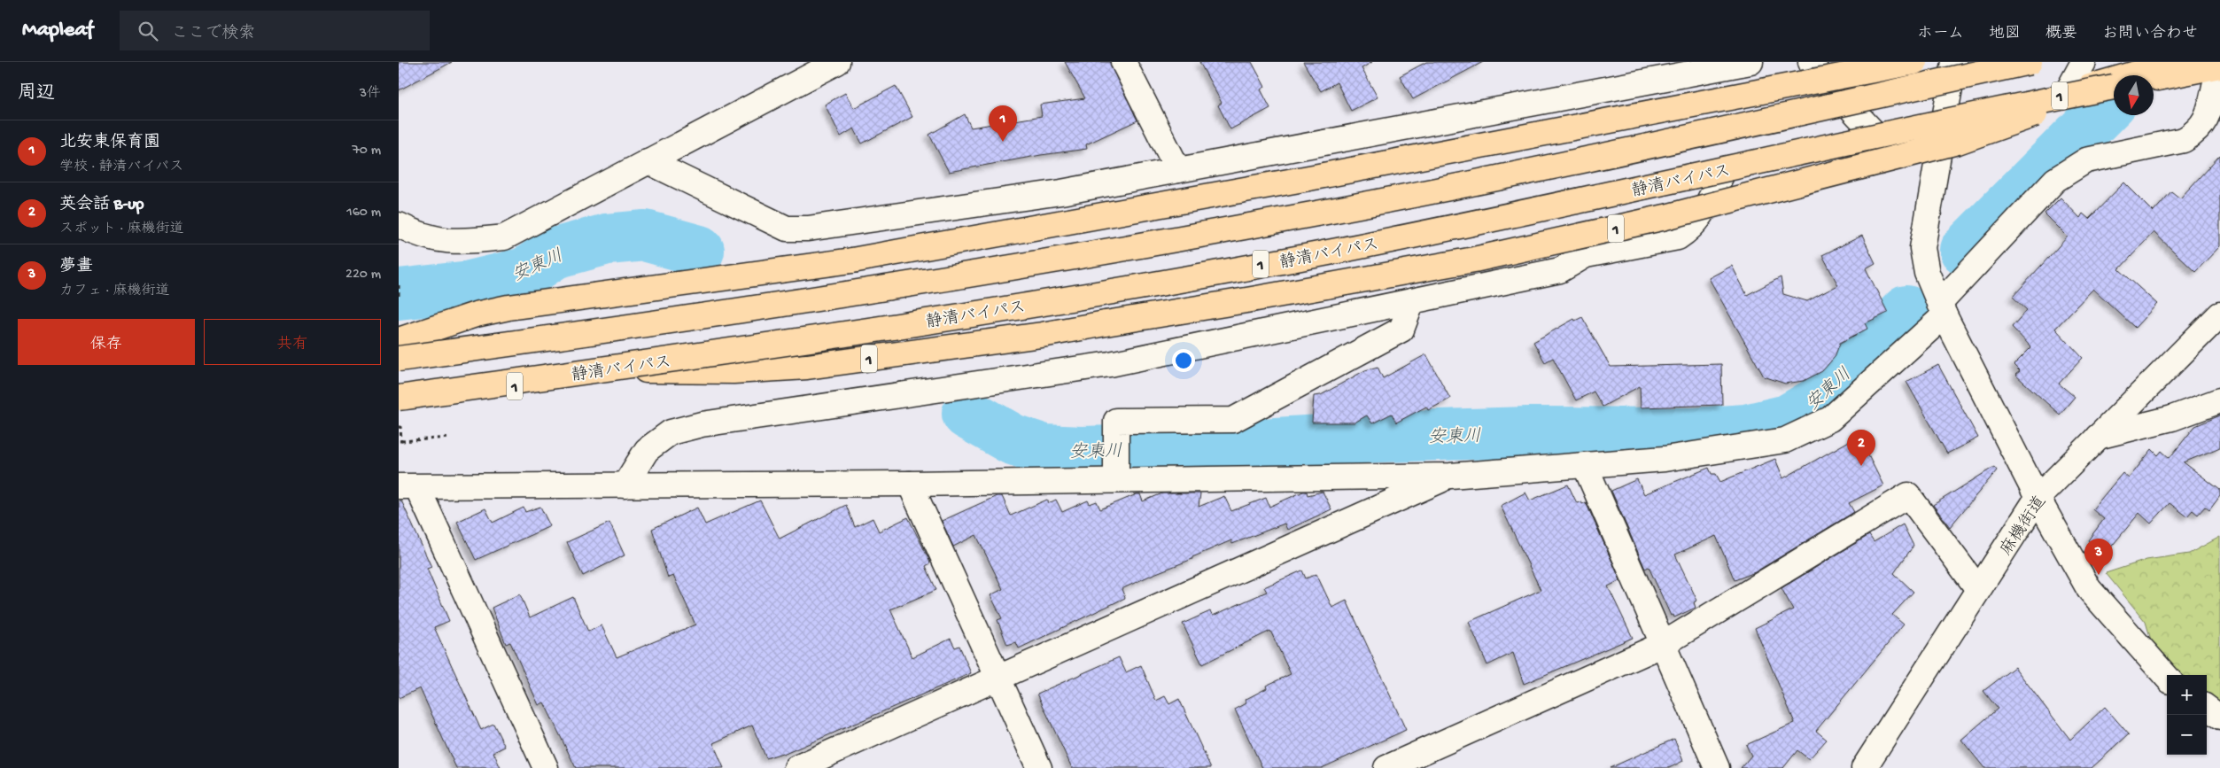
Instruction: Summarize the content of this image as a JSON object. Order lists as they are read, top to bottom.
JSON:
{
  "streets": {
    "highway": ["1", "静清バイパス"],
    "street": ["麻機街道"]
  },
  "water": ["安東川"],
  "north": "bottom",
  "page": {
    "header": "Mapleaf",
    "search": "ここで検索",
    "nav": [
      "ホーム",
      "地図",
      "概要",
      "お問い合わせ"
    ],
    "heading": ["周辺", "3件"],
    "pins": ["1", "2", "3"],
    "list": [
      {
        "mark": "1",
        "name": "北安東保育園",
        "note": "学校 · 静清バイパス",
        "value": "70 m"
      },
      {
        "mark": "2",
        "name": "英会話 B-up",
        "note": "スポット · 麻機街道",
        "value": "160 m"
      },
      {
        "mark": "3",
        "name": "夢畫",
        "note": "カフェ · 麻機街道",
        "value": "220 m"
      }
    ],
    "buttons": ["保存", "共有"],
    "map_buttons": ["+", "−"]
  }
}
